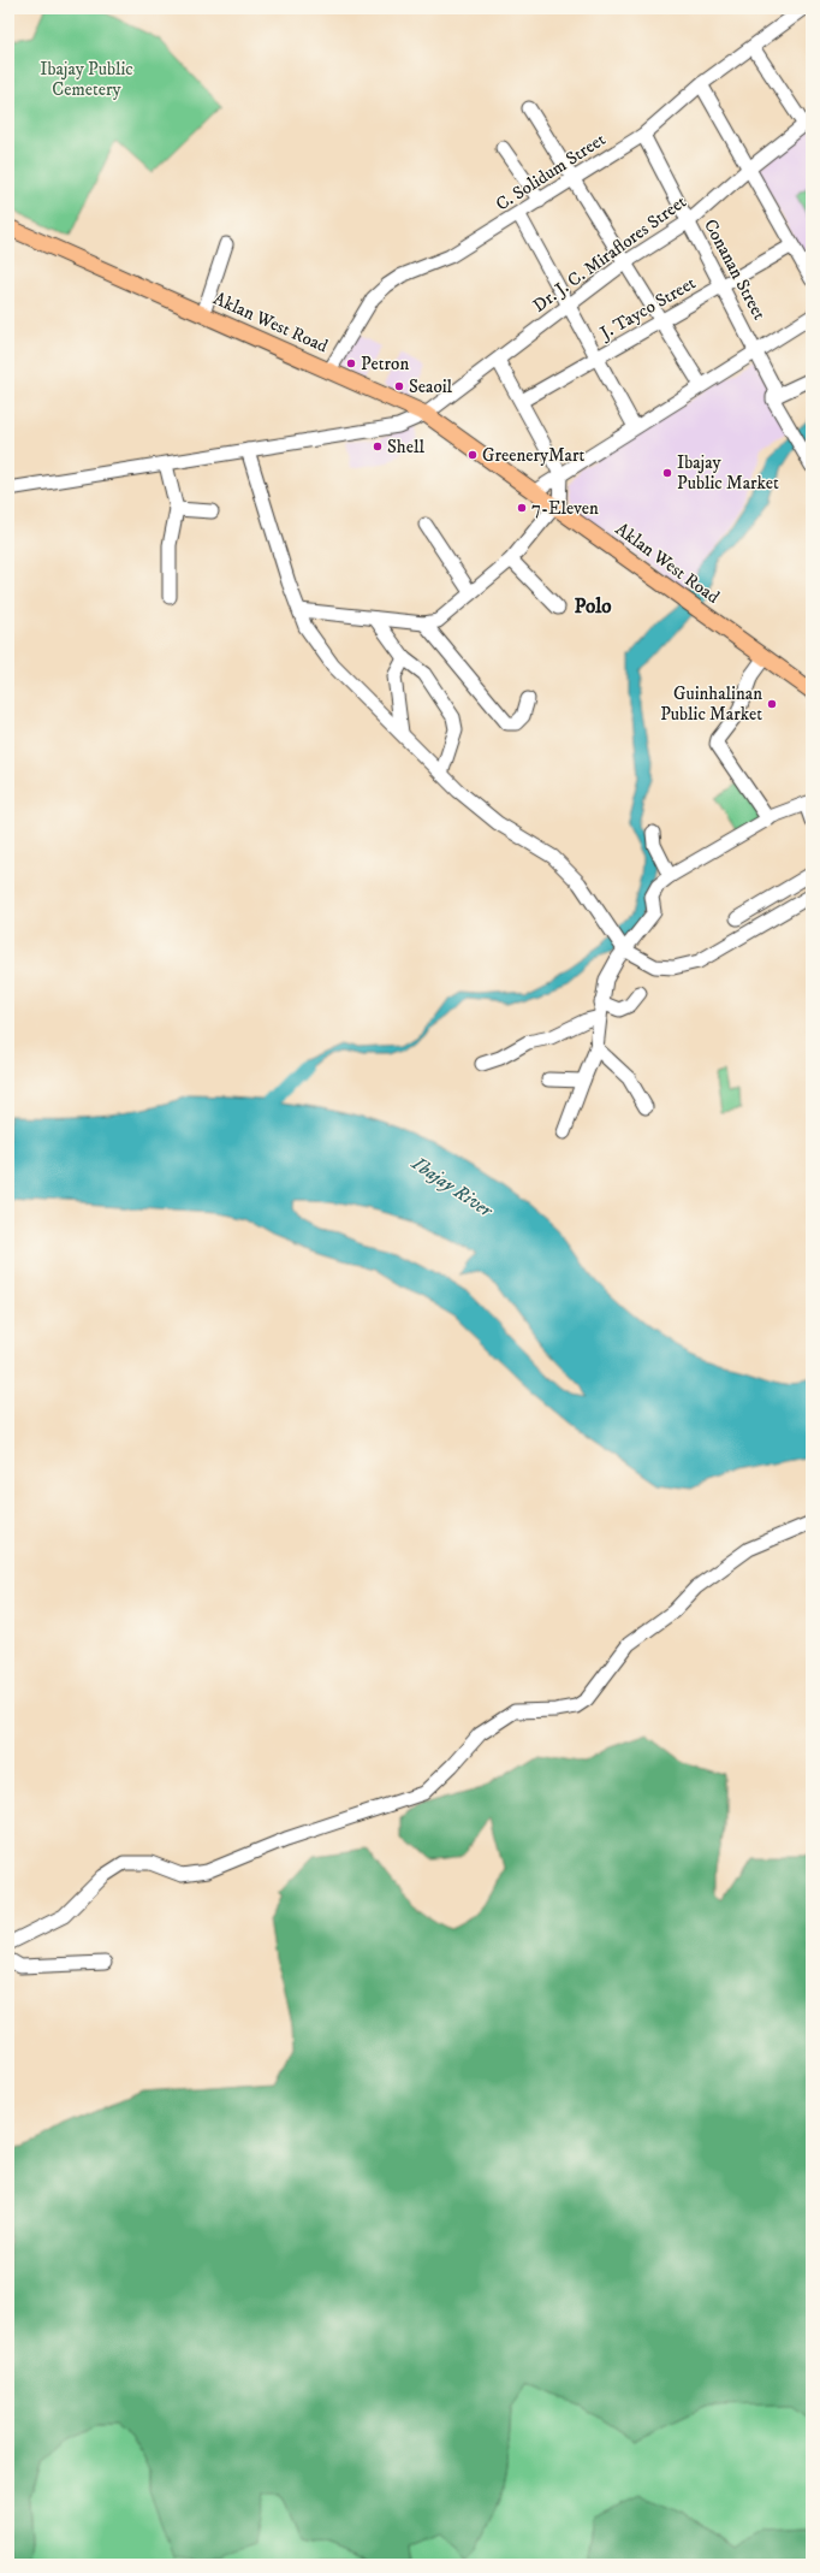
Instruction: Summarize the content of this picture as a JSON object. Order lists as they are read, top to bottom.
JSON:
{
  "streets": {
    "main road": ["Aklan West Road"],
    "street": [
      "C. Solidum Street",
      "Dr. J. C. Miraflores Street",
      "Conanan Street",
      "J. Tayco Street"
    ]
  },
  "crossings": [
    ["C. Solidum Street", "Conanan Street"],
    ["C. Solidum Street", "Aklan West Road"],
    ["Dr. J. C. Miraflores Street", "Conanan Street"],
    ["Dr. J. C. Miraflores Street", "Aklan West Road"],
    ["Conanan Street", "J. Tayco Street"]
  ],
  "districts": ["Polo"],
  "water": ["Ibajay River"],
  "parks": ["Ibajay Public Cemetery"],
  "places": [
    "Petron",
    "Seaoil",
    "Shell",
    "GreeneryMart",
    "Ibajay Public Market",
    "7-Eleven",
    "Guinhalinan Public Market"
  ]
}
